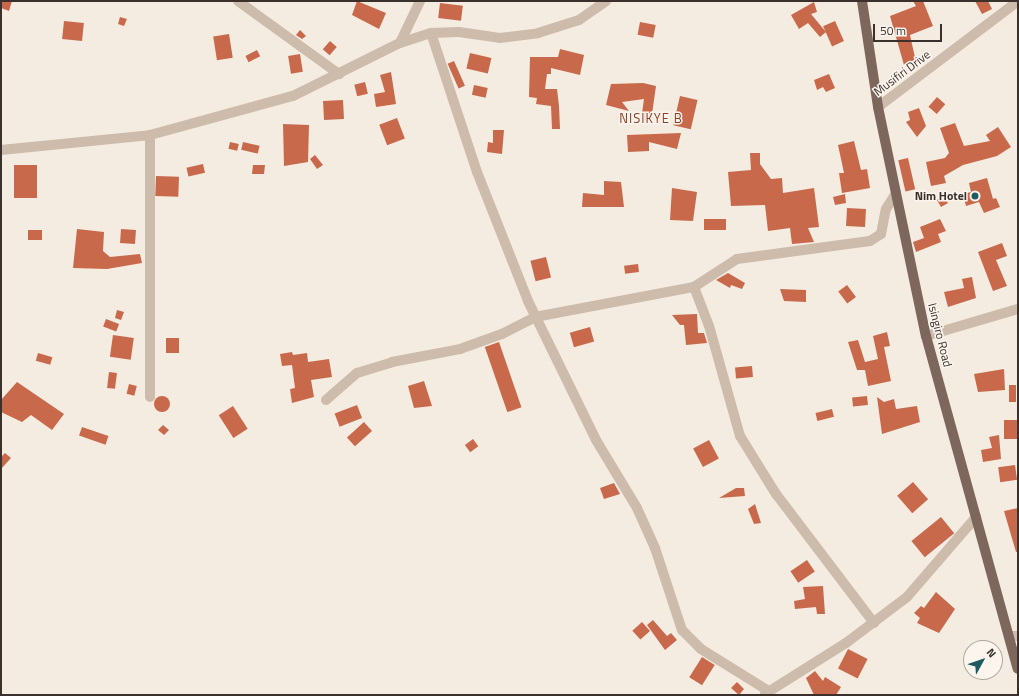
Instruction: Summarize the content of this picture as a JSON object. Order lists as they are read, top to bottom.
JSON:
{
  "streets": {
    "main road": ["Isingiro Road"],
    "street": ["Musifiri Drive"]
  },
  "crossings": [
    ["Musifiri Drive", "Isingiro Road"]
  ],
  "districts": ["NISIKYE B"],
  "places": ["Nim Hotel"],
  "scale_bar": "50 m",
  "north": "top right"
}
